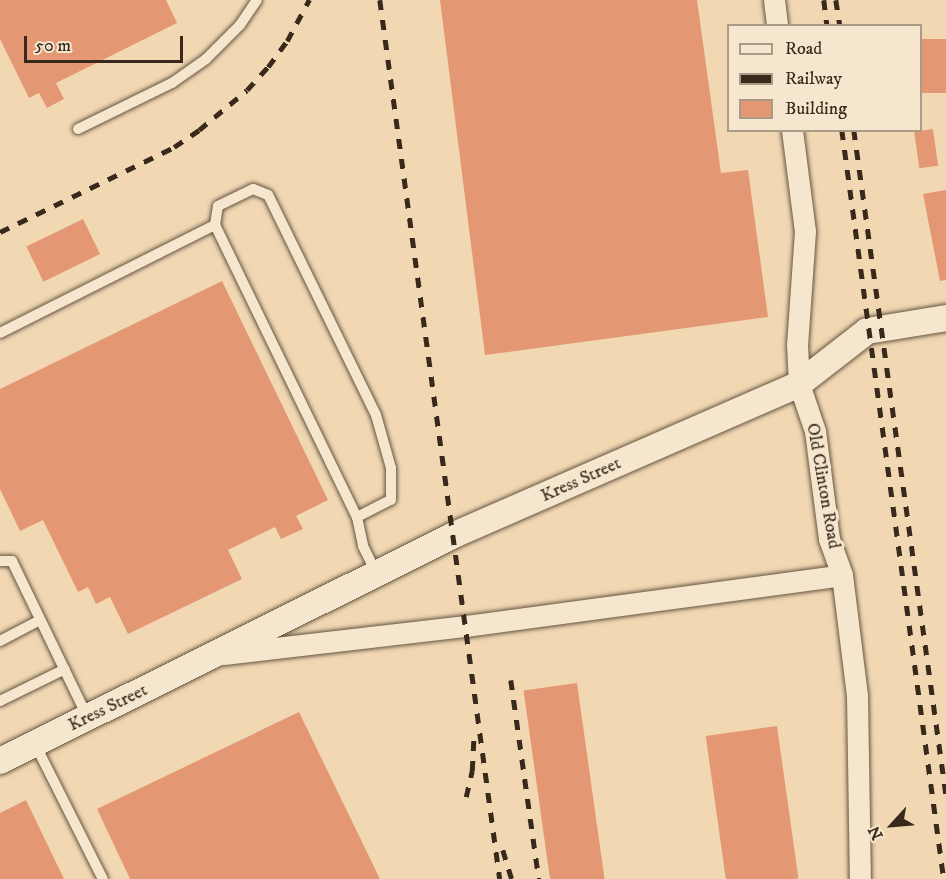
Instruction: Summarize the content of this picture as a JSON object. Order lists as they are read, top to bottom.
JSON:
{
  "streets": {
    "street": ["Kress Street", "Old Clinton Road"]
  },
  "crossings": [
    ["Kress Street", "Old Clinton Road"]
  ],
  "legend": ["Road", "Railway", "Building"],
  "scale_bar": "50 m",
  "north": "bottom left"
}
